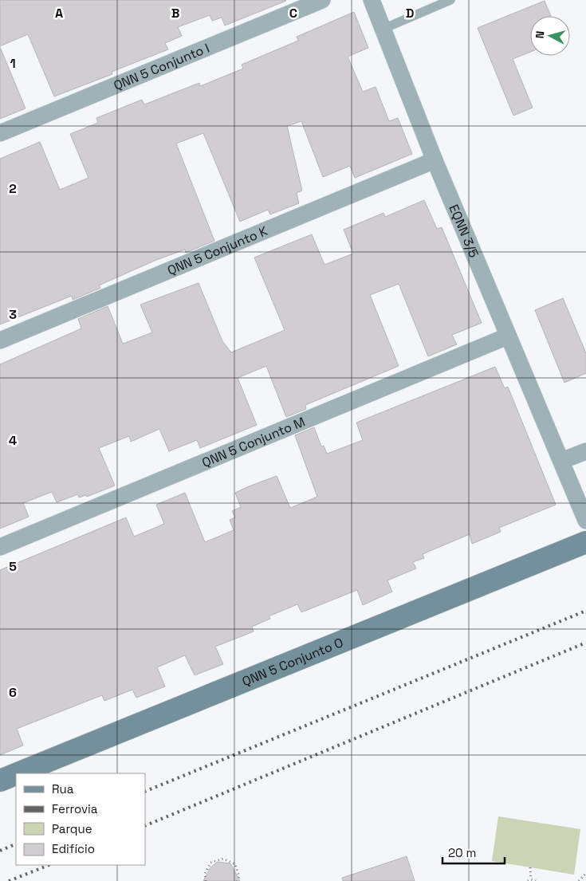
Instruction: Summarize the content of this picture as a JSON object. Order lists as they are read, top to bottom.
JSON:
{
  "streets": {
    "street": [
      "QNN 5 Conjunto I",
      "EQNN 3/5",
      "QNN 5 Conjunto K",
      "QNN 5 Conjunto M",
      "QNN 5 Conjunto O"
    ]
  },
  "crossings": [
    ["EQNN 3/5", "QNN 5 Conjunto K"],
    ["EQNN 3/5", "QNN 5 Conjunto M"]
  ],
  "legend": [
    "Rua",
    "Ferrovia",
    "Parque",
    "Edifício"
  ],
  "scale_bar": "20 m",
  "north": "left",
  "grid": {
    "columns": [
      "A",
      "B",
      "C",
      "D"
    ],
    "rows": [
      "1",
      "2",
      "3",
      "4",
      "5",
      "6"
    ]
  }
}
